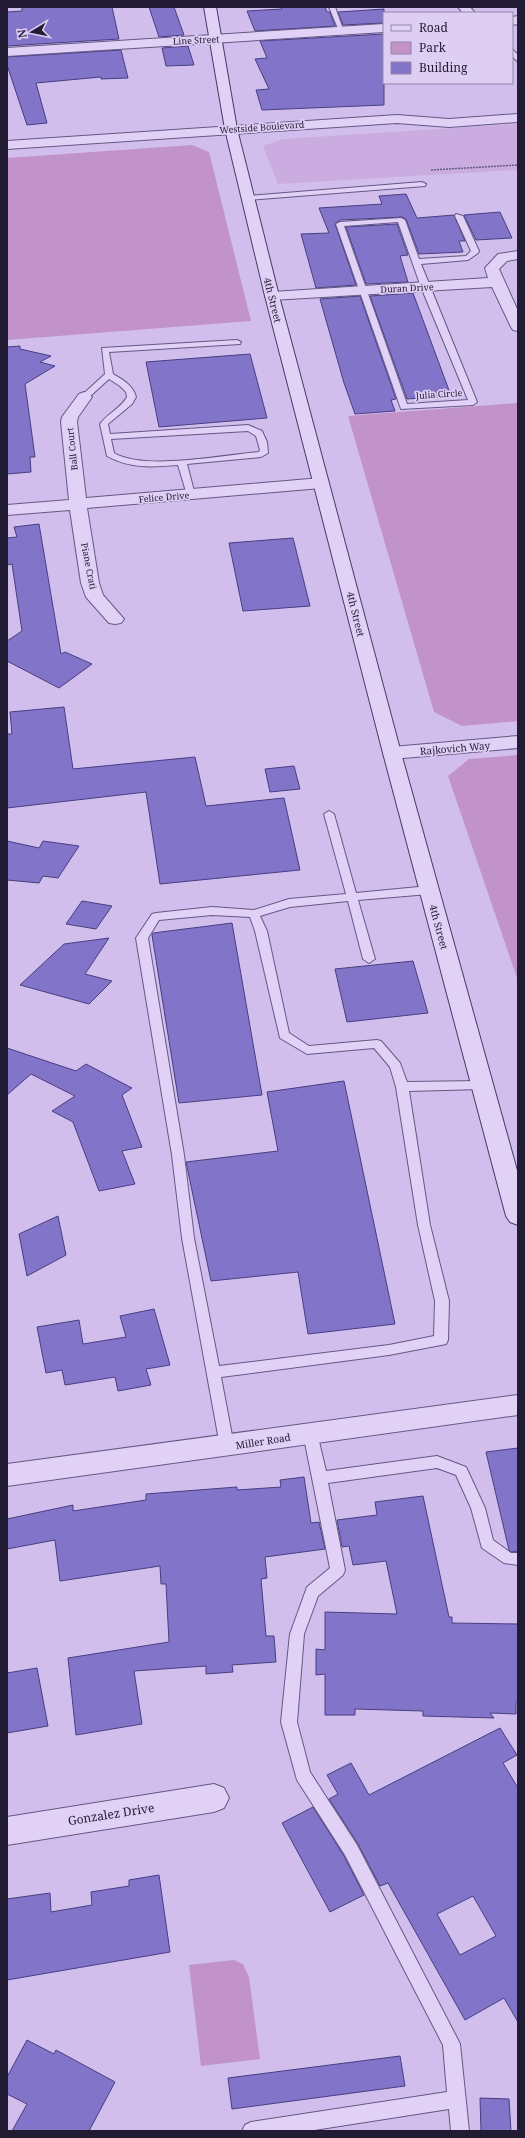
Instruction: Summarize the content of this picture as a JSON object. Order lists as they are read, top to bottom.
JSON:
{
  "streets": {
    "street": [
      "Line Street",
      "Westside Boulevard",
      "Duran Drive",
      "4th Street",
      "Ball Court",
      "Felice Drive",
      "Piane Crati",
      "Rajkovich Way",
      "Miller Road",
      "Gonzalez Drive"
    ],
    "lane": ["Julia Circle"]
  },
  "crossings": [
    ["Line Street", "4th Street"],
    ["Westside Boulevard", "4th Street"],
    ["Duran Drive", "4th Street"],
    ["Duran Drive", "Julia Circle"],
    ["4th Street", "Felice Drive"],
    ["4th Street", "Rajkovich Way"],
    ["Ball Court", "Felice Drive"],
    ["Ball Court", "Piane Crati"],
    ["Felice Drive", "Piane Crati"]
  ],
  "legend": ["Road", "Park", "Building"],
  "north": "left"
}
